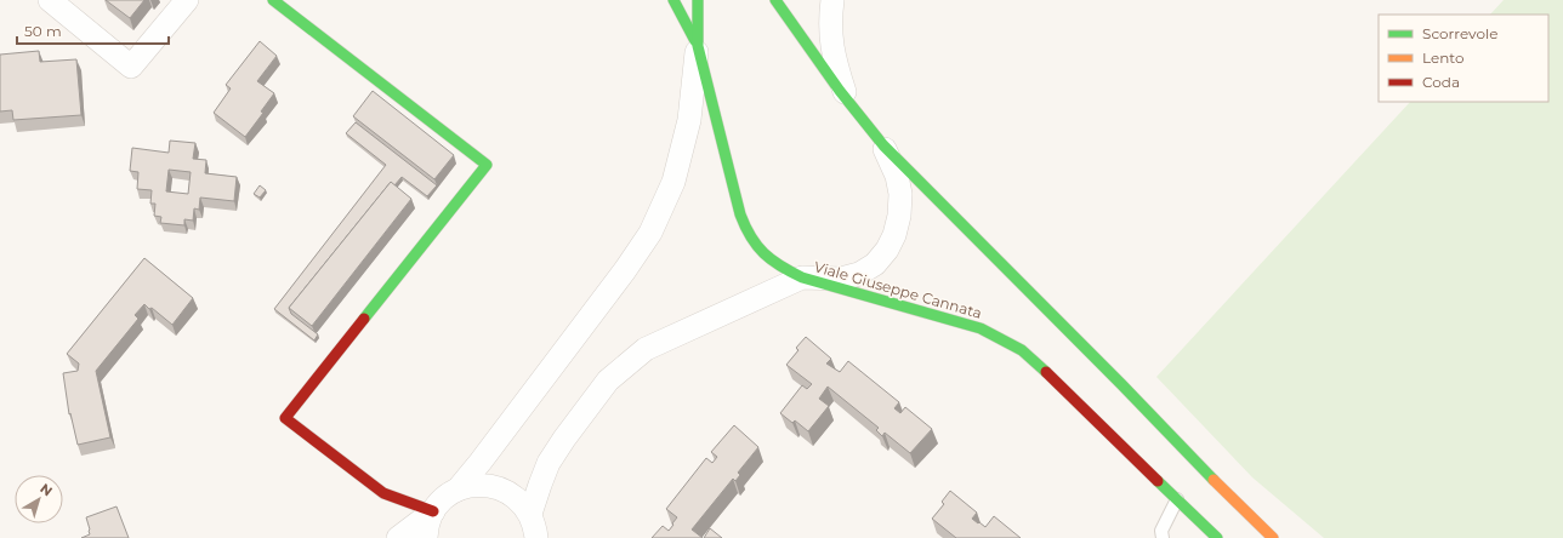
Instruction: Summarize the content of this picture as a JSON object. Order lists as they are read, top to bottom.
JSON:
{
  "streets": {
    "street": ["Viale Giuseppe Cannata"]
  },
  "legend": ["Scorrevole", "Lento", "Coda"],
  "scale_bar": "50 m",
  "north": "top right"
}
